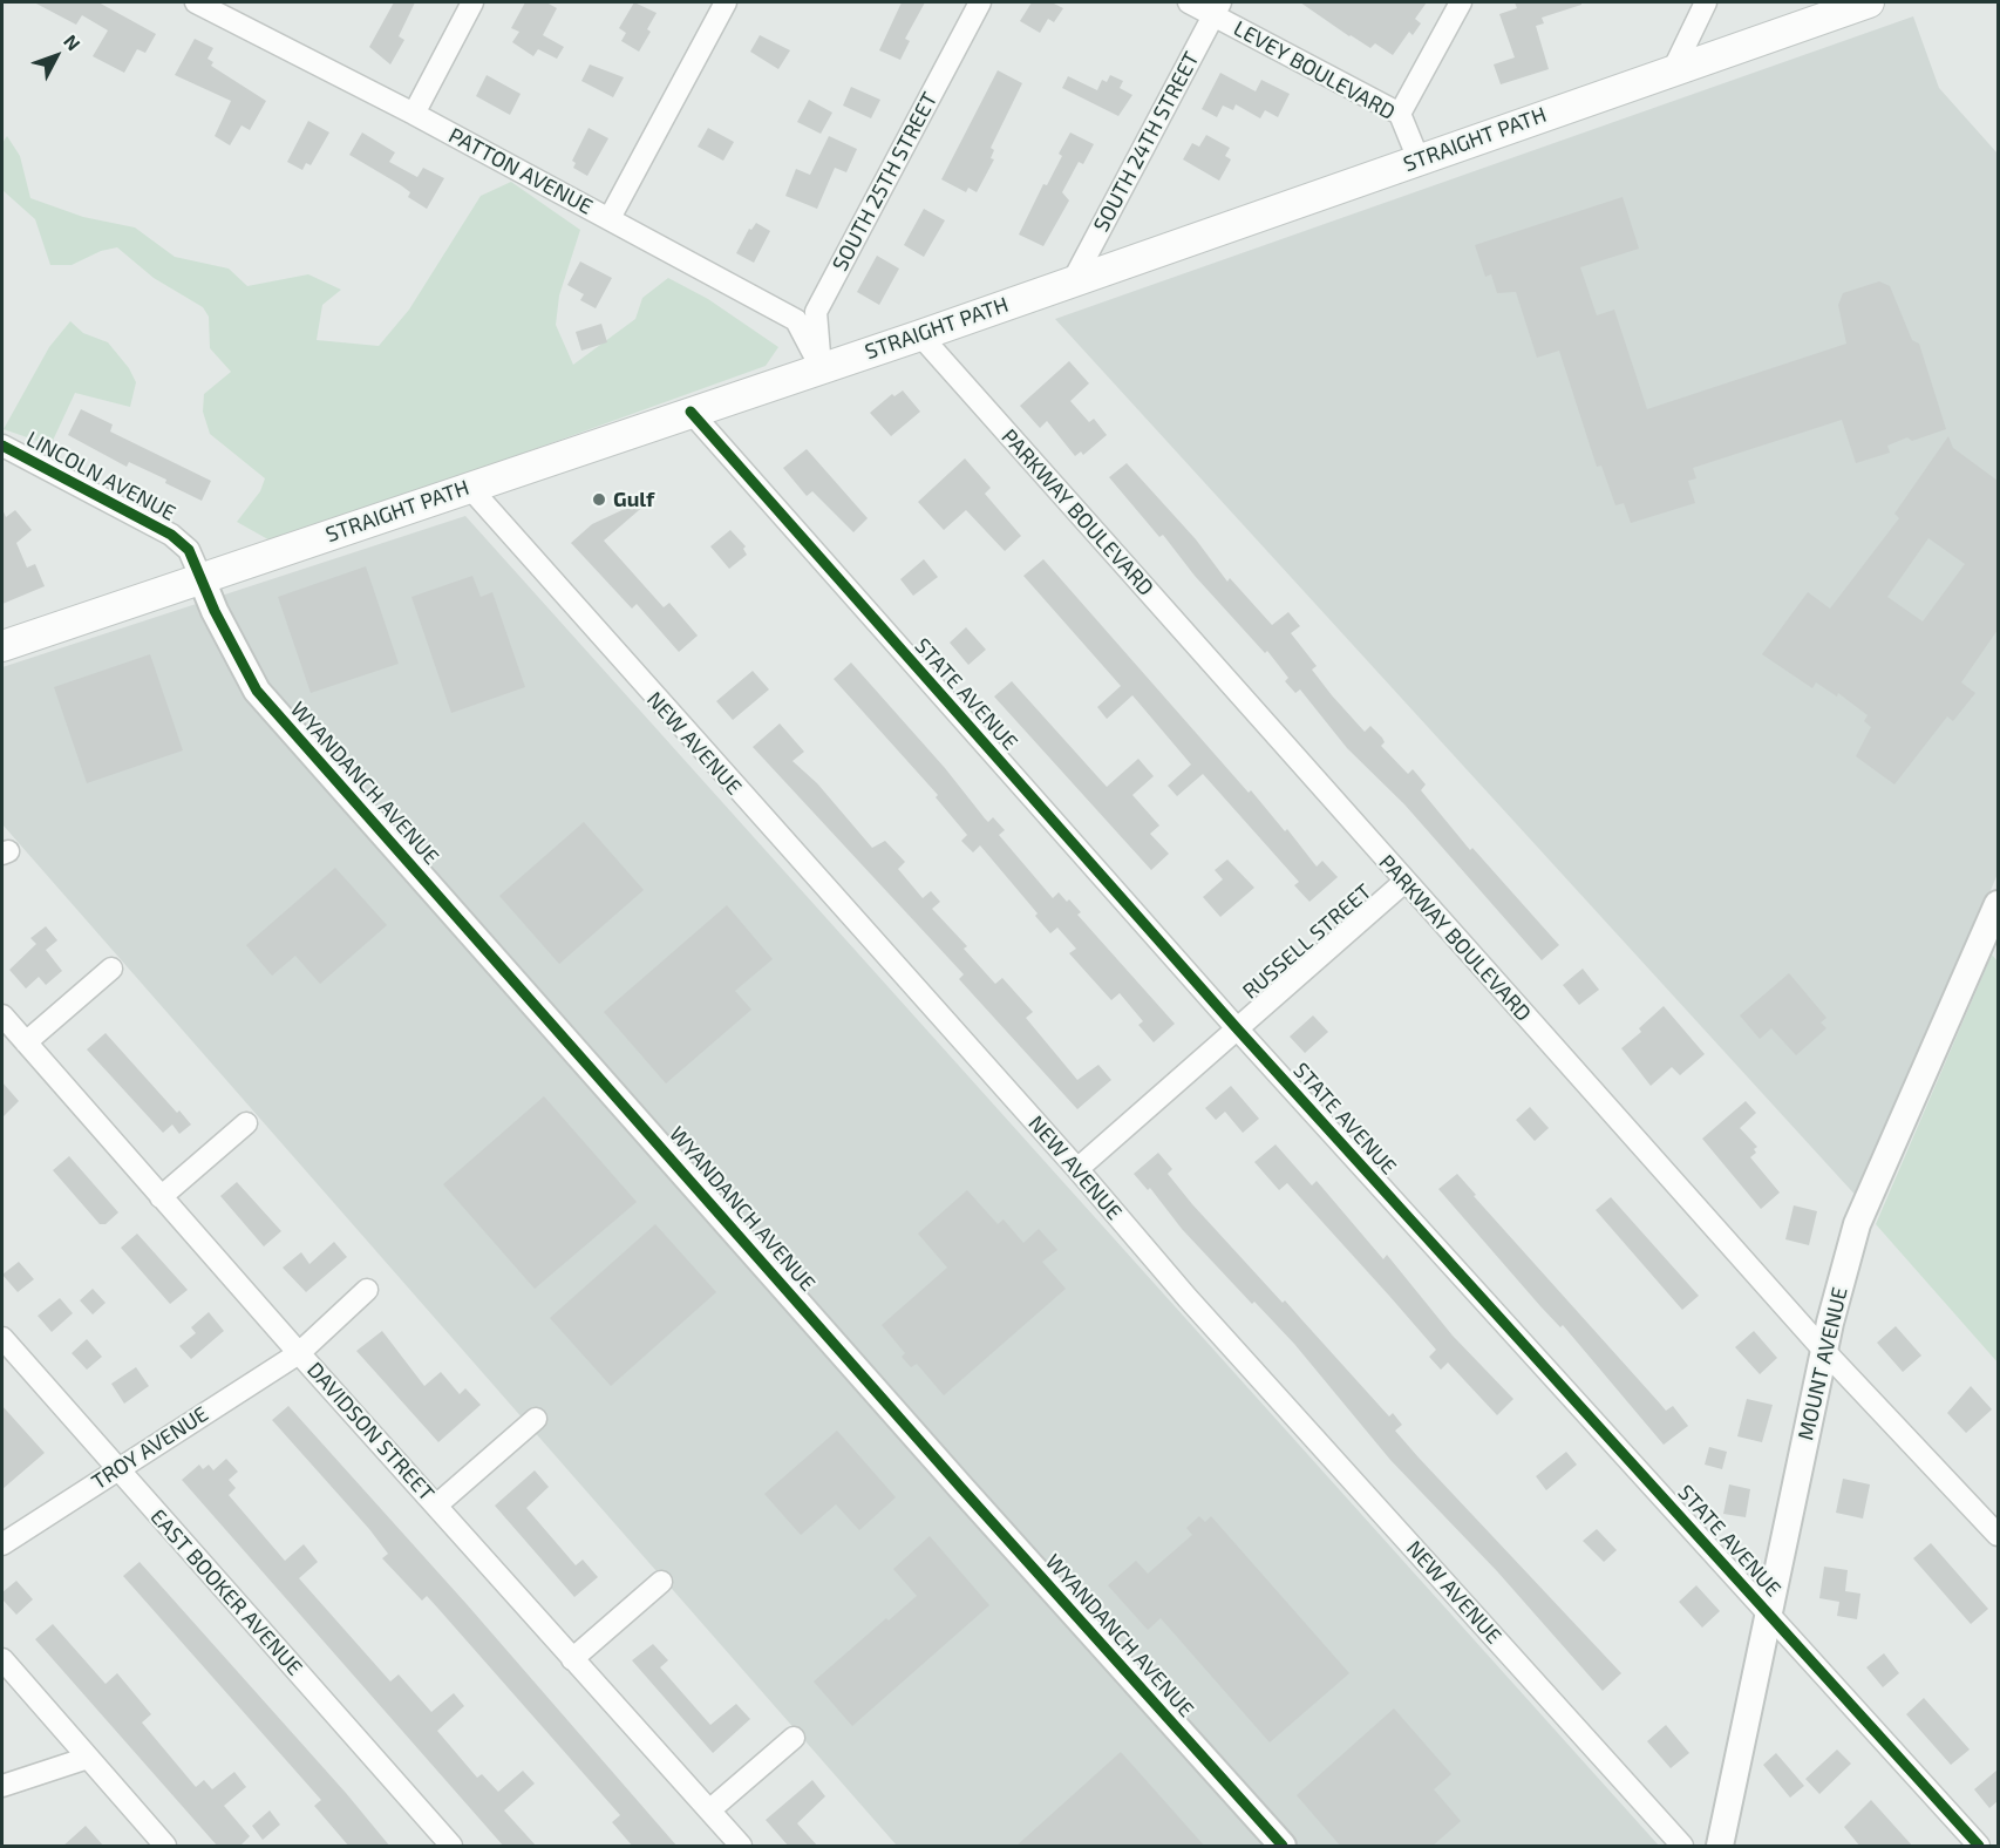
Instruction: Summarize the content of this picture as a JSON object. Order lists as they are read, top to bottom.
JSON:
{
  "streets": {
    "main road": ["STRAIGHT PATH"],
    "street": [
      "LEVEY BOULEVARD",
      "SOUTH 24TH STREET",
      "PATTON AVENUE",
      "SOUTH 25TH STREET",
      "LINCOLN AVENUE",
      "PARKWAY BOULEVARD",
      "STATE AVENUE",
      "NEW AVENUE",
      "WYANDANCH AVENUE",
      "RUSSELL STREET",
      "MOUNT AVENUE",
      "DAVIDSON STREET",
      "TROY AVENUE",
      "EAST BOOKER AVENUE"
    ]
  },
  "crossings": [
    ["LEVEY BOULEVARD", "STRAIGHT PATH"],
    ["LEVEY BOULEVARD", "SOUTH 24TH STREET"],
    ["STRAIGHT PATH", "SOUTH 24TH STREET"],
    ["STRAIGHT PATH", "PATTON AVENUE"],
    ["STRAIGHT PATH", "SOUTH 25TH STREET"],
    ["STRAIGHT PATH", "LINCOLN AVENUE"],
    ["STRAIGHT PATH", "PARKWAY BOULEVARD"],
    ["STRAIGHT PATH", "STATE AVENUE"],
    ["STRAIGHT PATH", "NEW AVENUE"],
    ["STRAIGHT PATH", "WYANDANCH AVENUE"],
    ["PATTON AVENUE", "SOUTH 25TH STREET"],
    ["LINCOLN AVENUE", "WYANDANCH AVENUE"],
    ["PARKWAY BOULEVARD", "RUSSELL STREET"],
    ["PARKWAY BOULEVARD", "MOUNT AVENUE"],
    ["STATE AVENUE", "RUSSELL STREET"],
    ["STATE AVENUE", "MOUNT AVENUE"],
    ["NEW AVENUE", "RUSSELL STREET"],
    ["DAVIDSON STREET", "TROY AVENUE"],
    ["TROY AVENUE", "EAST BOOKER AVENUE"]
  ],
  "places": ["Gulf"],
  "north": "top right"
}
